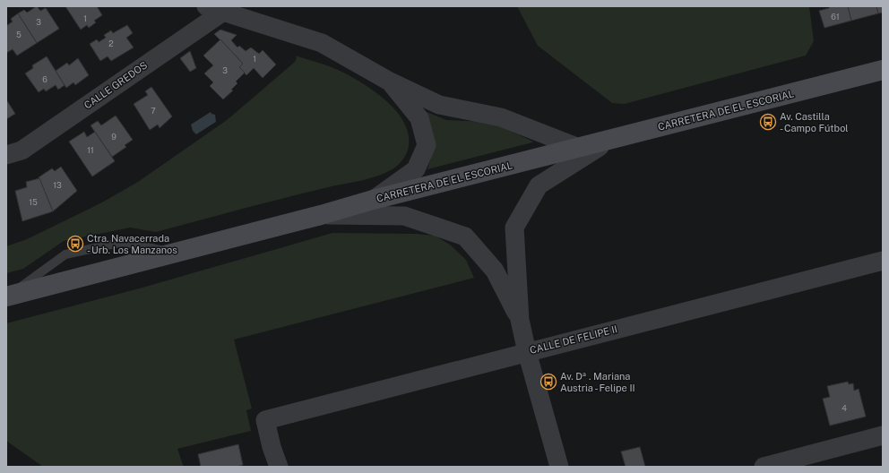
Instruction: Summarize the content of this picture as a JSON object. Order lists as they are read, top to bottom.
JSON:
{
  "streets": {
    "street": ["CALLE GREDOS", "CARRETERA DE EL ESCORIAL", "CALLE DE FELIPE II"]
  },
  "places": {
    "bus stop": ["Av. Castilla - Campo Fútbol", "Ctra. Navacerrada - Urb. Los Manzanos", "Av. Dª . Mariana Austria - Felipe II"]
  },
  "house_numbers": [
    "61",
    "1",
    "3",
    "5",
    "2",
    "1",
    "3",
    "6",
    "7",
    "9",
    "11",
    "13",
    "15",
    "4"
  ]
}
